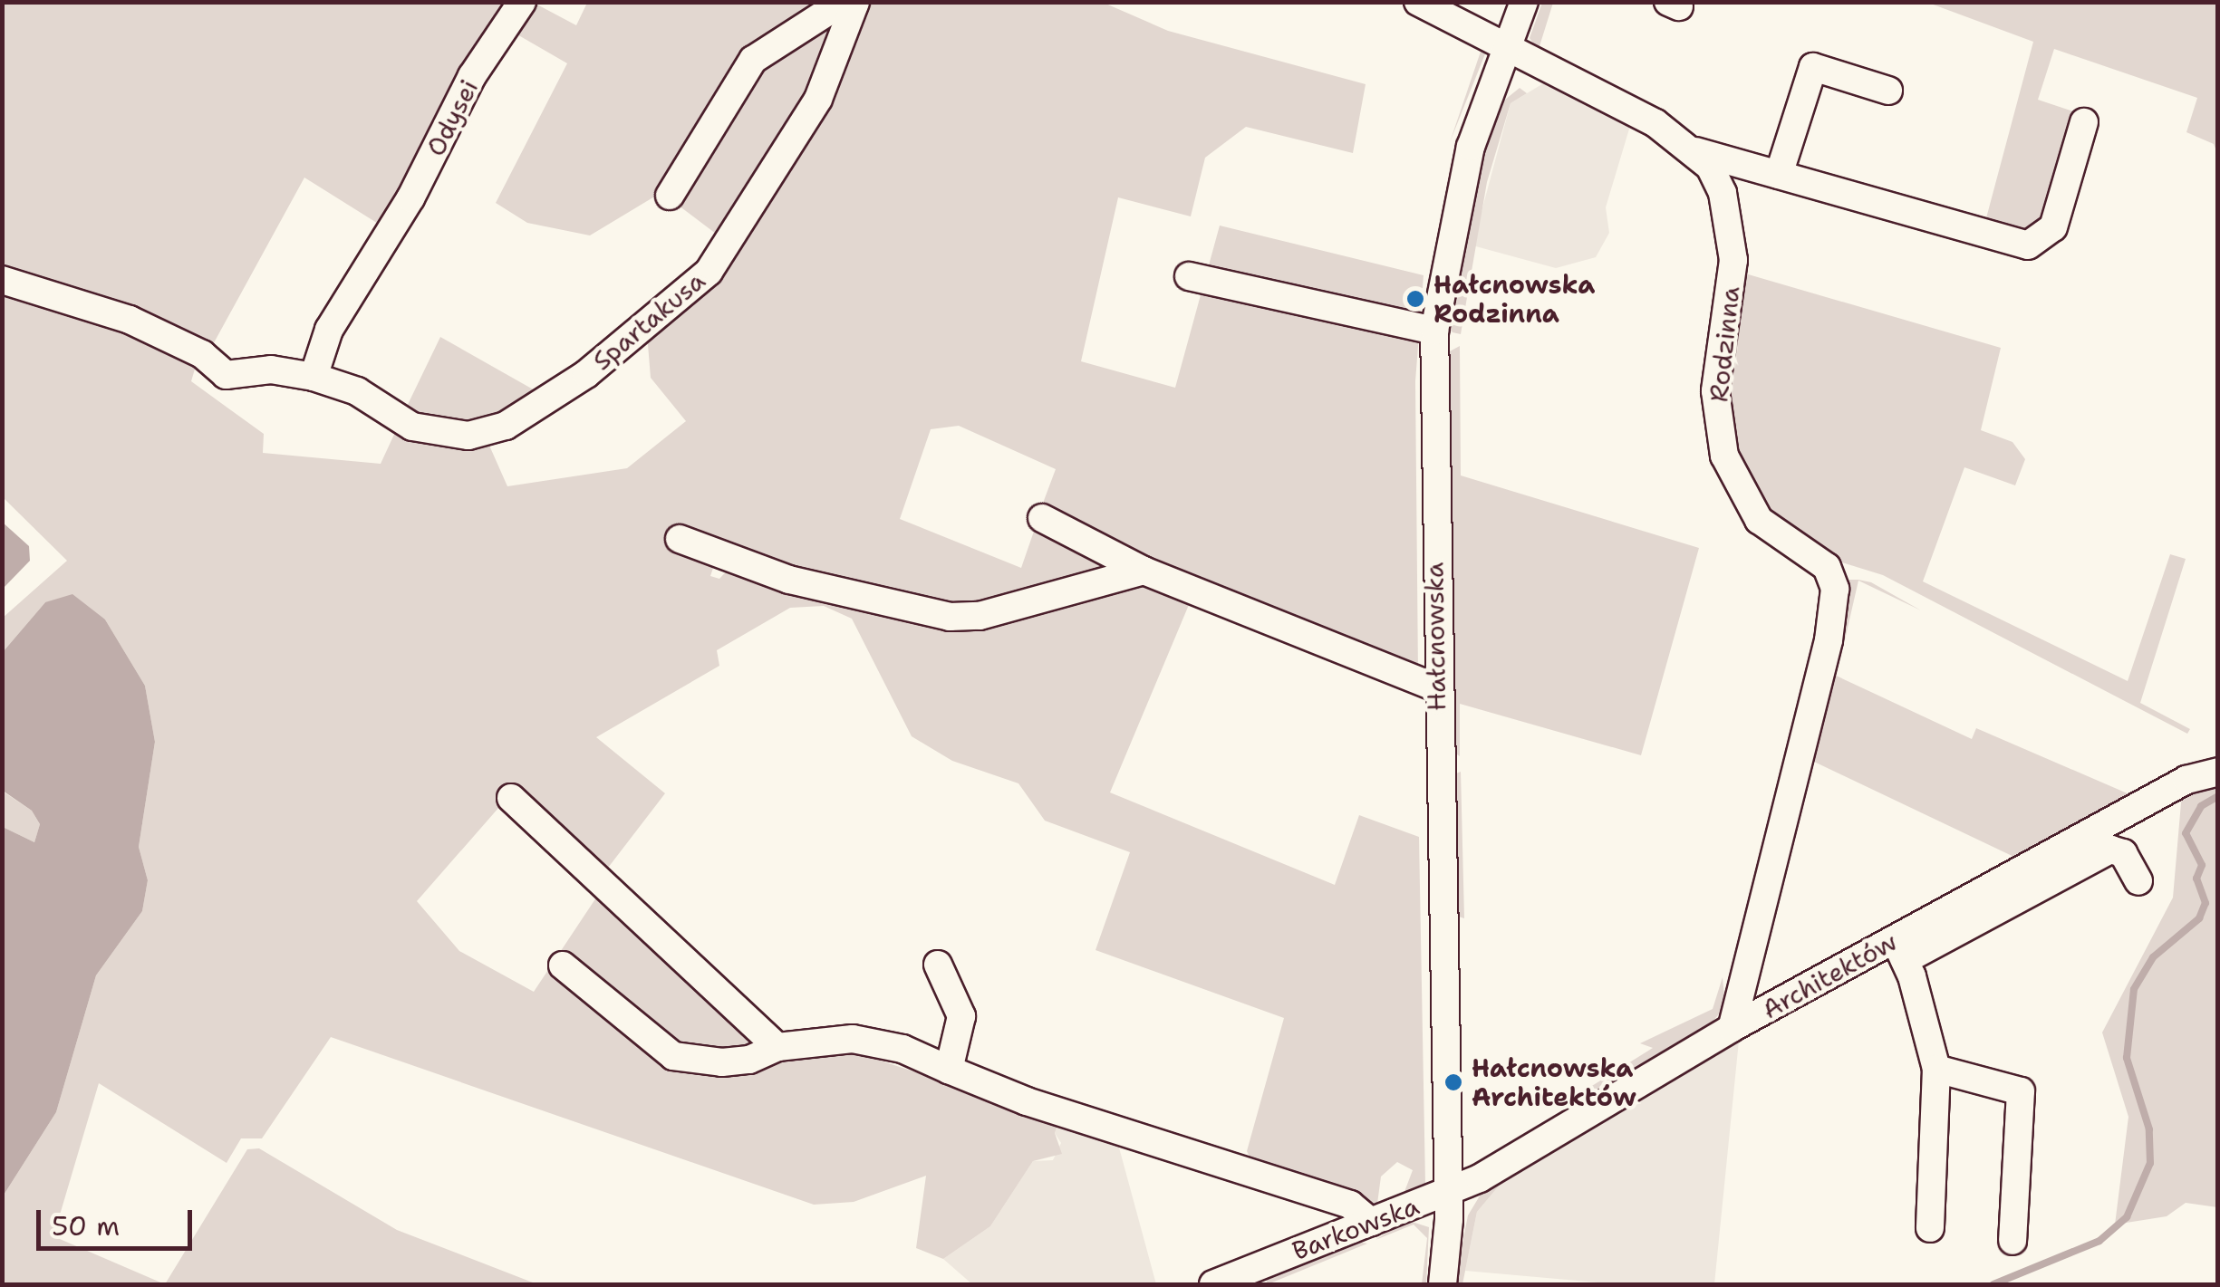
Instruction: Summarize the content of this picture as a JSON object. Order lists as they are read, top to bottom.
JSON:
{
  "streets": {
    "street": [
      "Odysei",
      "Spartakusa",
      "Rodzinna",
      "Hałcnowska",
      "Architektów",
      "Barkowska"
    ]
  },
  "crossings": [
    ["Odysei", "Spartakusa"],
    ["Rodzinna", "Hałcnowska"],
    ["Rodzinna", "Architektów"],
    ["Hałcnowska", "Architektów"],
    ["Hałcnowska", "Barkowska"],
    ["Architektów", "Barkowska"]
  ],
  "places": ["Hałcnowska Rodzinna", "Hałcnowska Architektów"],
  "scale_bar": "50 m"
}
